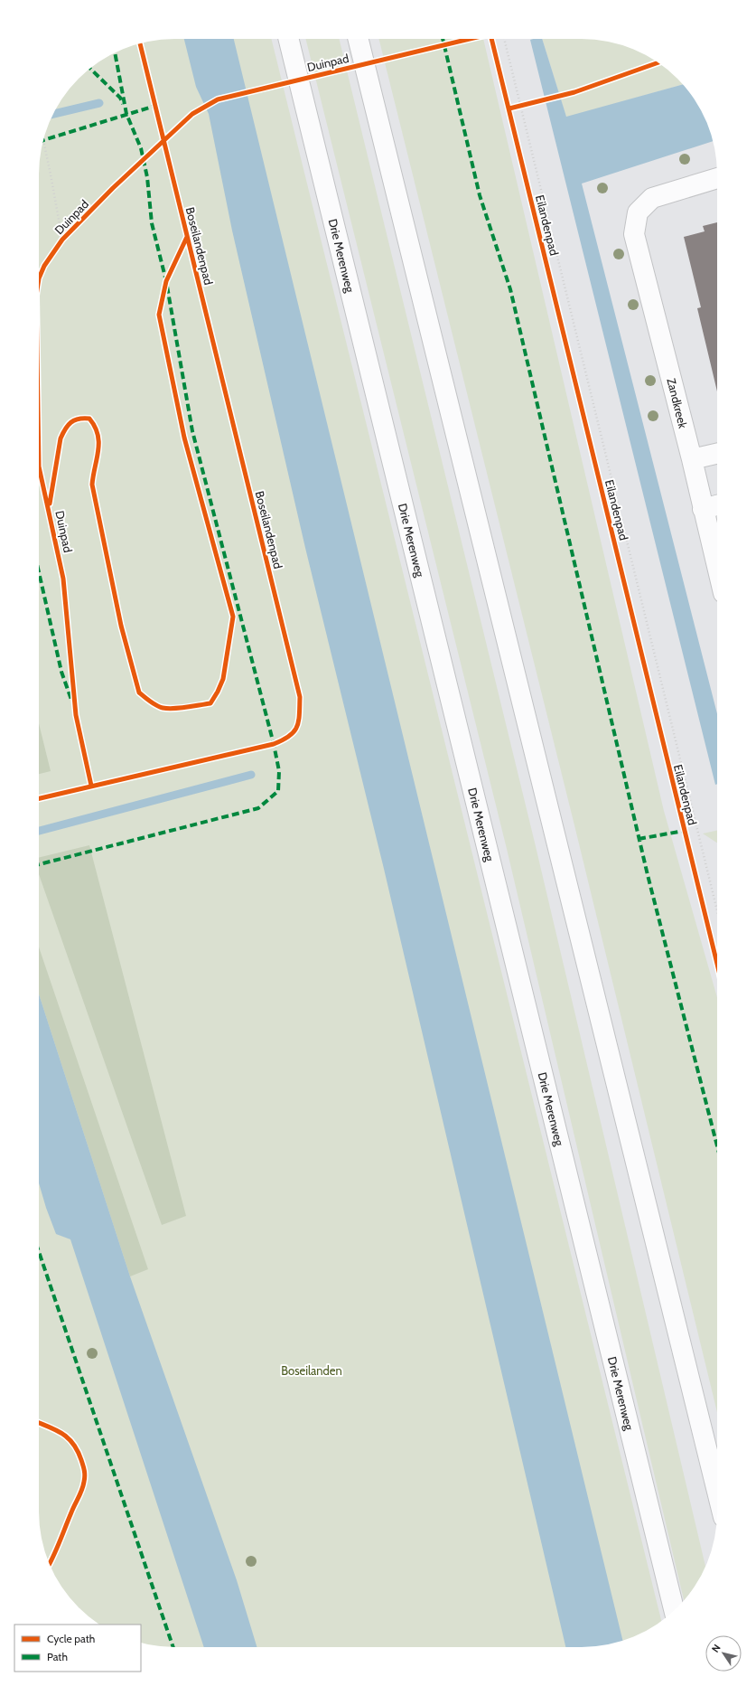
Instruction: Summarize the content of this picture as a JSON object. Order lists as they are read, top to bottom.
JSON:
{
  "streets": {
    "main road": ["Drie Merenweg", "Zandkreek"],
    "cycle path": ["Duinpad", "Eilandenpad", "Boseilandenpad"]
  },
  "parks": ["Boseilanden"],
  "legend": ["Cycle path", "Path"],
  "north": "top left"
}
